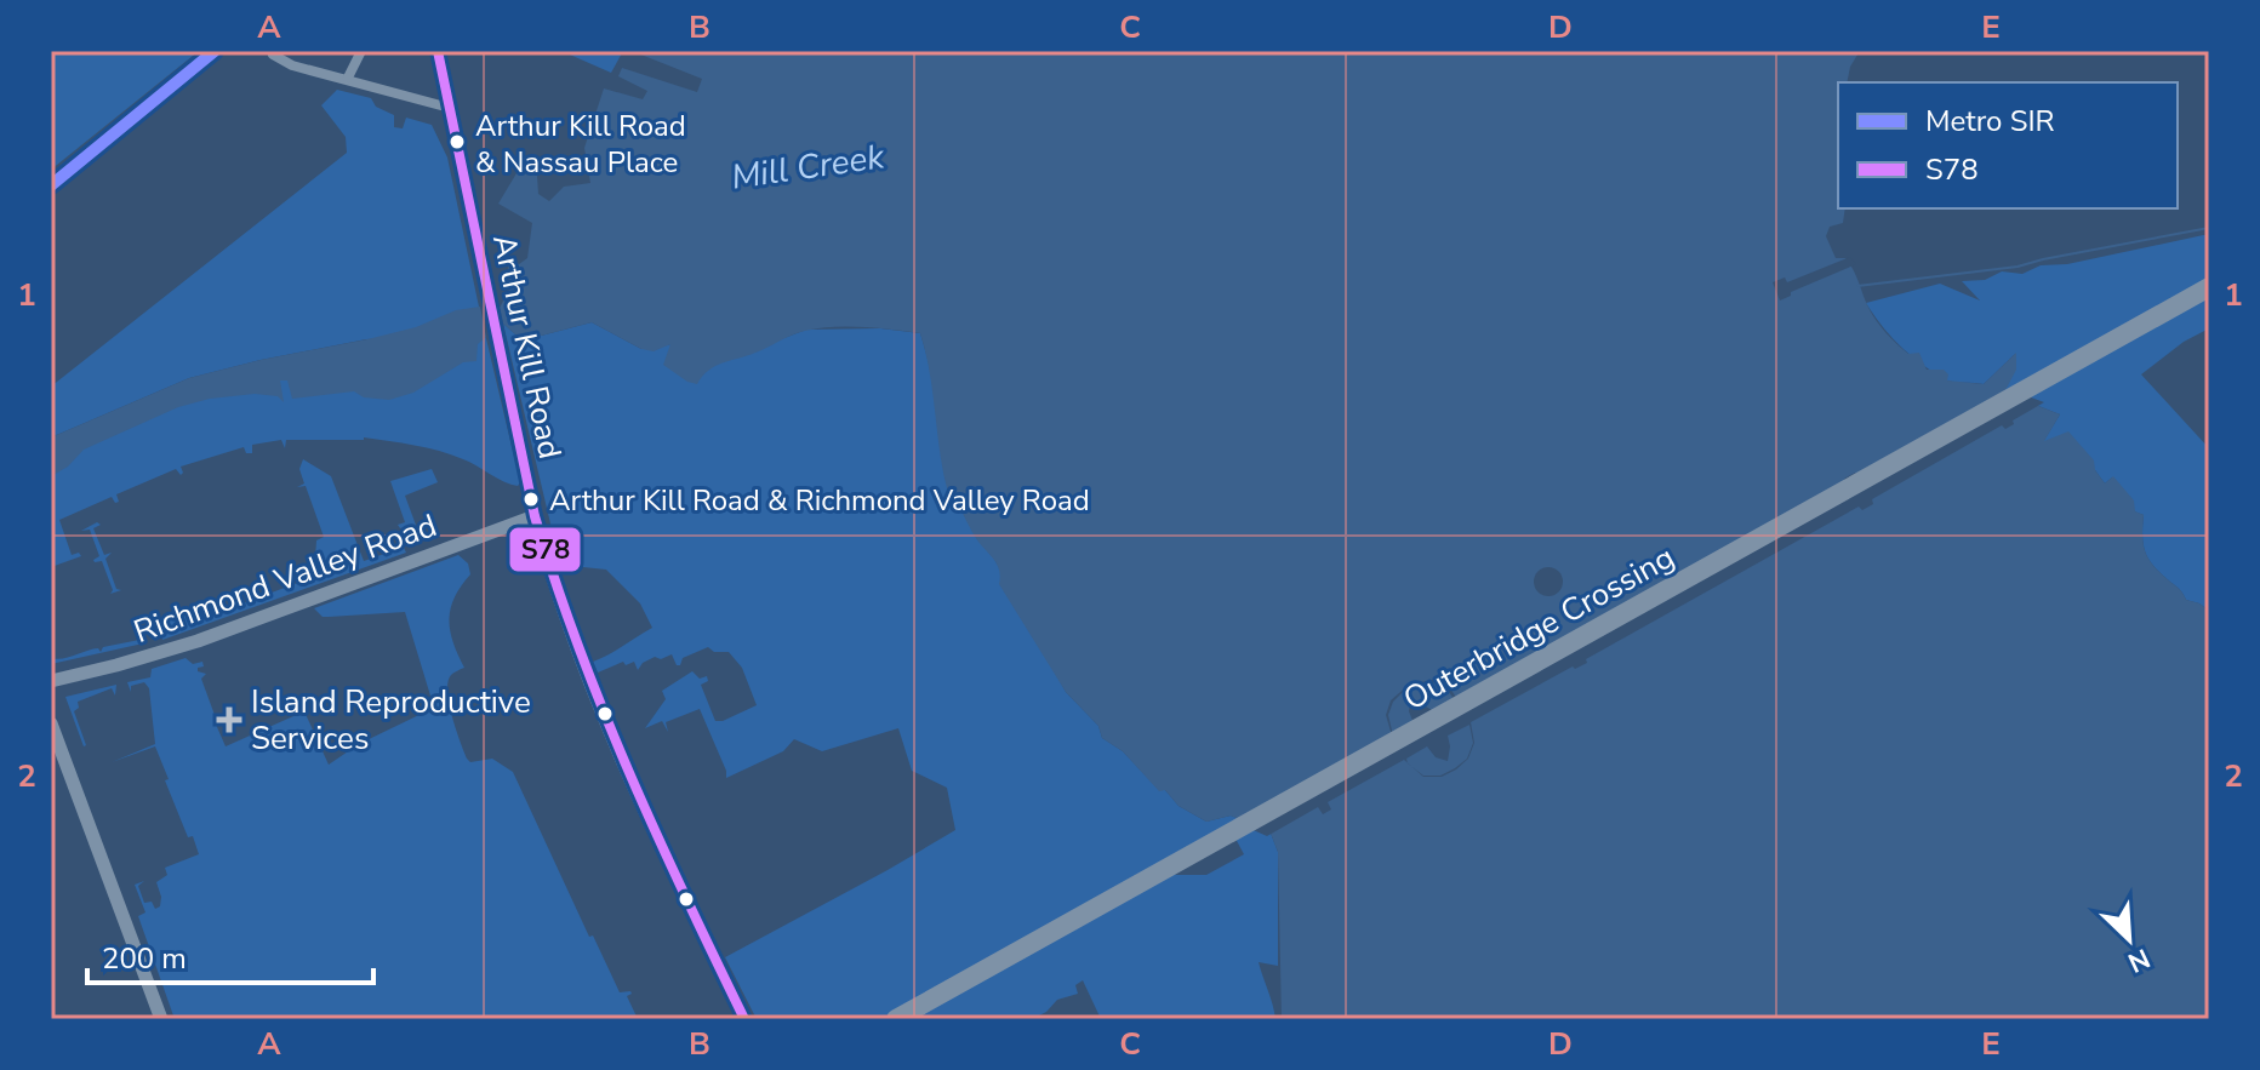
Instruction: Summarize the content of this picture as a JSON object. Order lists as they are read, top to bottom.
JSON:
{
  "streets": {
    "highway": ["Outerbridge Crossing"],
    "street": ["Arthur Kill Road", "Richmond Valley Road"]
  },
  "crossings": [
    ["Arthur Kill Road", "Richmond Valley Road"]
  ],
  "water": ["Mill Creek"],
  "places": {
    "other": ["Arthur Kill Road & Nassau Place", "Arthur Kill Road & Richmond Valley Road"],
    "health": ["Island Reproductive Services"]
  },
  "lines": ["metro line SIR", "transit line S78"],
  "legend": ["Metro SIR", "S78"],
  "scale_bar": "200 m",
  "north": "bottom right",
  "grid": {
    "columns": [
      "A",
      "B",
      "C",
      "D",
      "E"
    ],
    "rows": ["1", "2"]
  }
}
